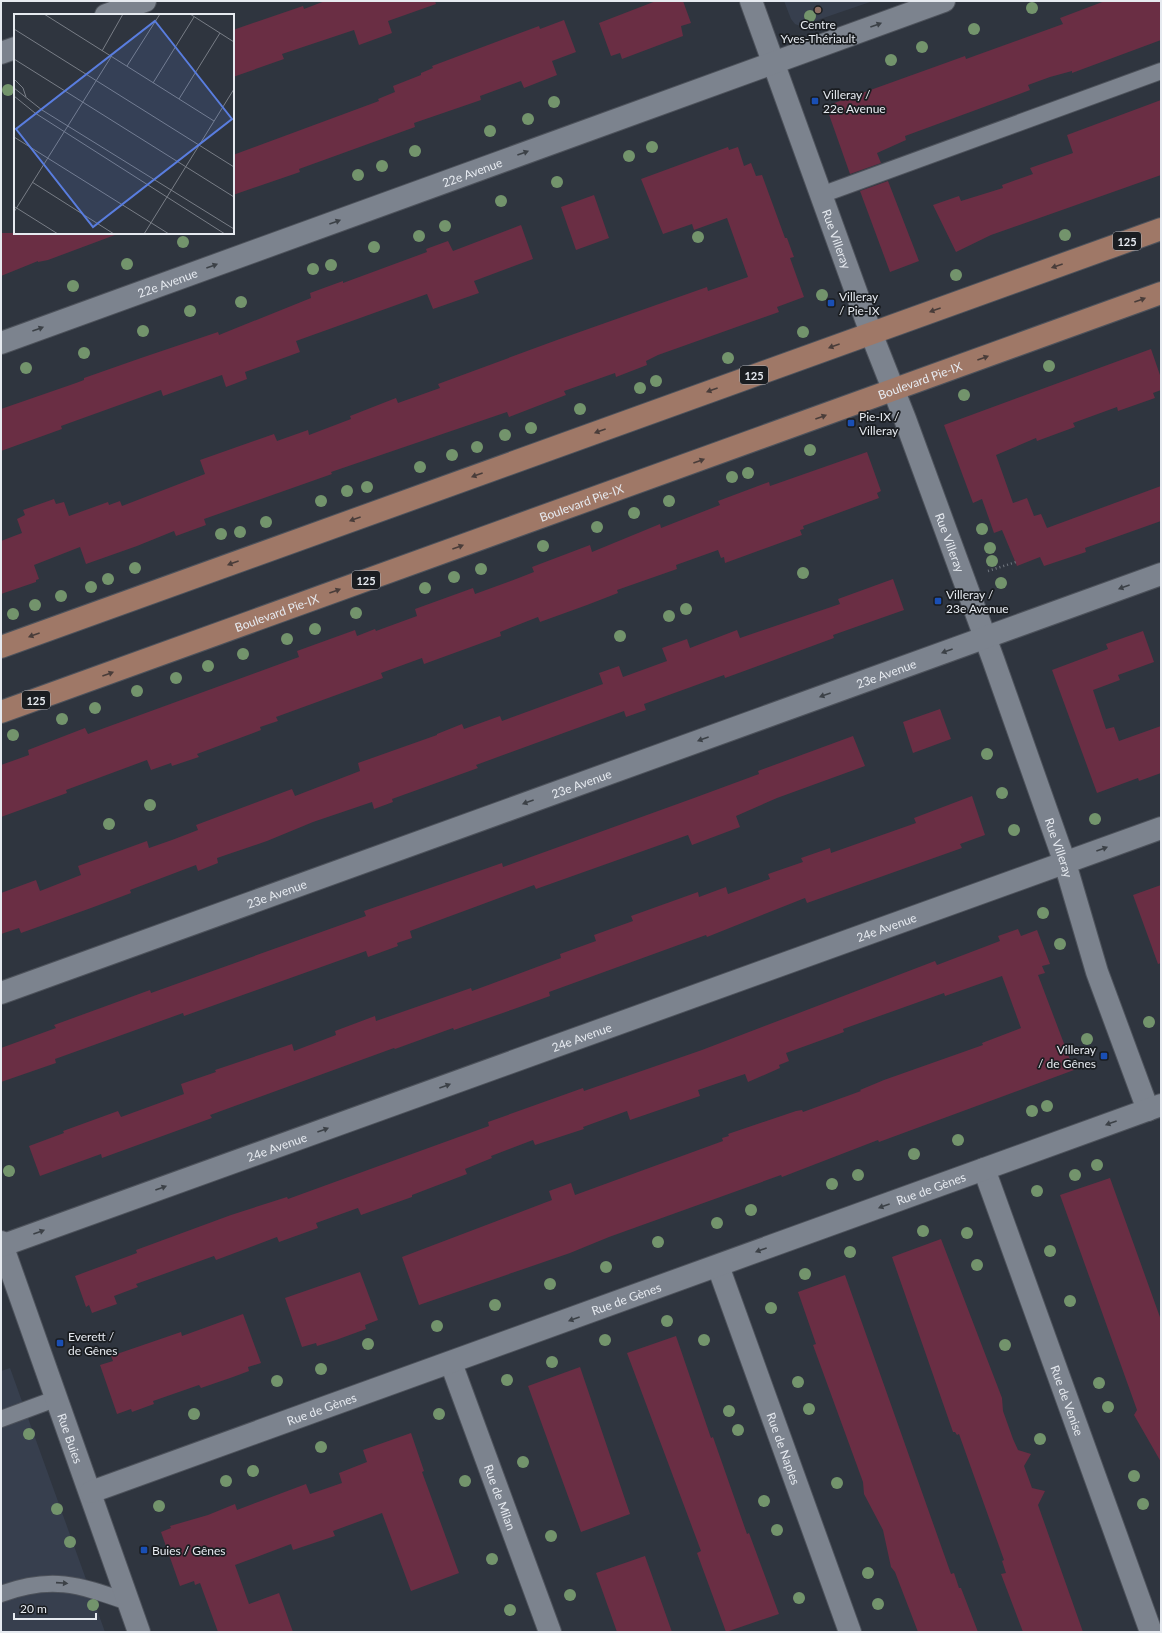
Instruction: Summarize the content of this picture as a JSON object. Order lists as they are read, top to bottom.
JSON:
{
  "streets": {
    "main road": ["125", "Boulevard Pie-IX"],
    "street": [
      "22e Avenue",
      "Rue Villeray",
      "23e Avenue",
      "24e Avenue",
      "Rue de Gènes",
      "Rue de Venise",
      "Rue Buies",
      "Rue de Naples",
      "Rue de Milan"
    ]
  },
  "crossings": [
    ["22e Avenue", "Rue Villeray"],
    ["Rue Villeray", "125"],
    ["Rue Villeray", "Boulevard Pie-IX"],
    ["Rue Villeray", "23e Avenue"],
    ["Rue Villeray", "24e Avenue"],
    ["Rue Villeray", "Rue de Gènes"],
    ["24e Avenue", "Rue Buies"],
    ["Rue de Gènes", "Rue de Venise"],
    ["Rue de Gènes", "Rue Buies"],
    ["Rue de Gènes", "Rue de Naples"],
    ["Rue de Gènes", "Rue de Milan"]
  ],
  "one_way": [
    "22e Avenue",
    "23e Avenue",
    "24e Avenue",
    "Rue de Gènes"
  ],
  "places": {
    "other": ["Centre Yves-Thériault"],
    "transit": [
      "Villeray / 22e Avenue",
      "Villeray / Pie-IX",
      "Pie-IX / Villeray",
      "Villeray / 23e Avenue",
      "Villeray / de Gênes",
      "Everett / de Gênes",
      "Buies / Gênes"
    ]
  },
  "scale_bar": "20 m"
}
